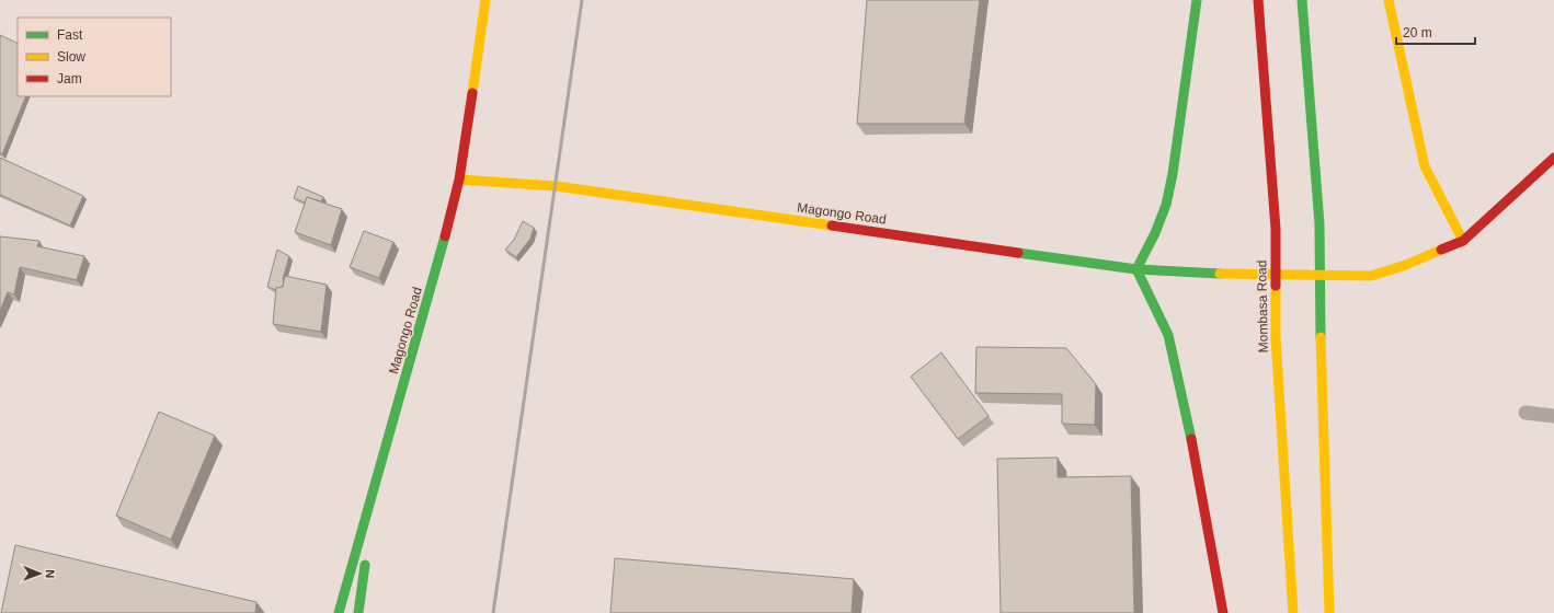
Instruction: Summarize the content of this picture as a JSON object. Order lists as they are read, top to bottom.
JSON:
{
  "streets": {
    "main road": ["Magongo Road", "Mombasa Road"]
  },
  "legend": ["Fast", "Slow", "Jam"],
  "scale_bar": "20 m",
  "north": "right"
}
